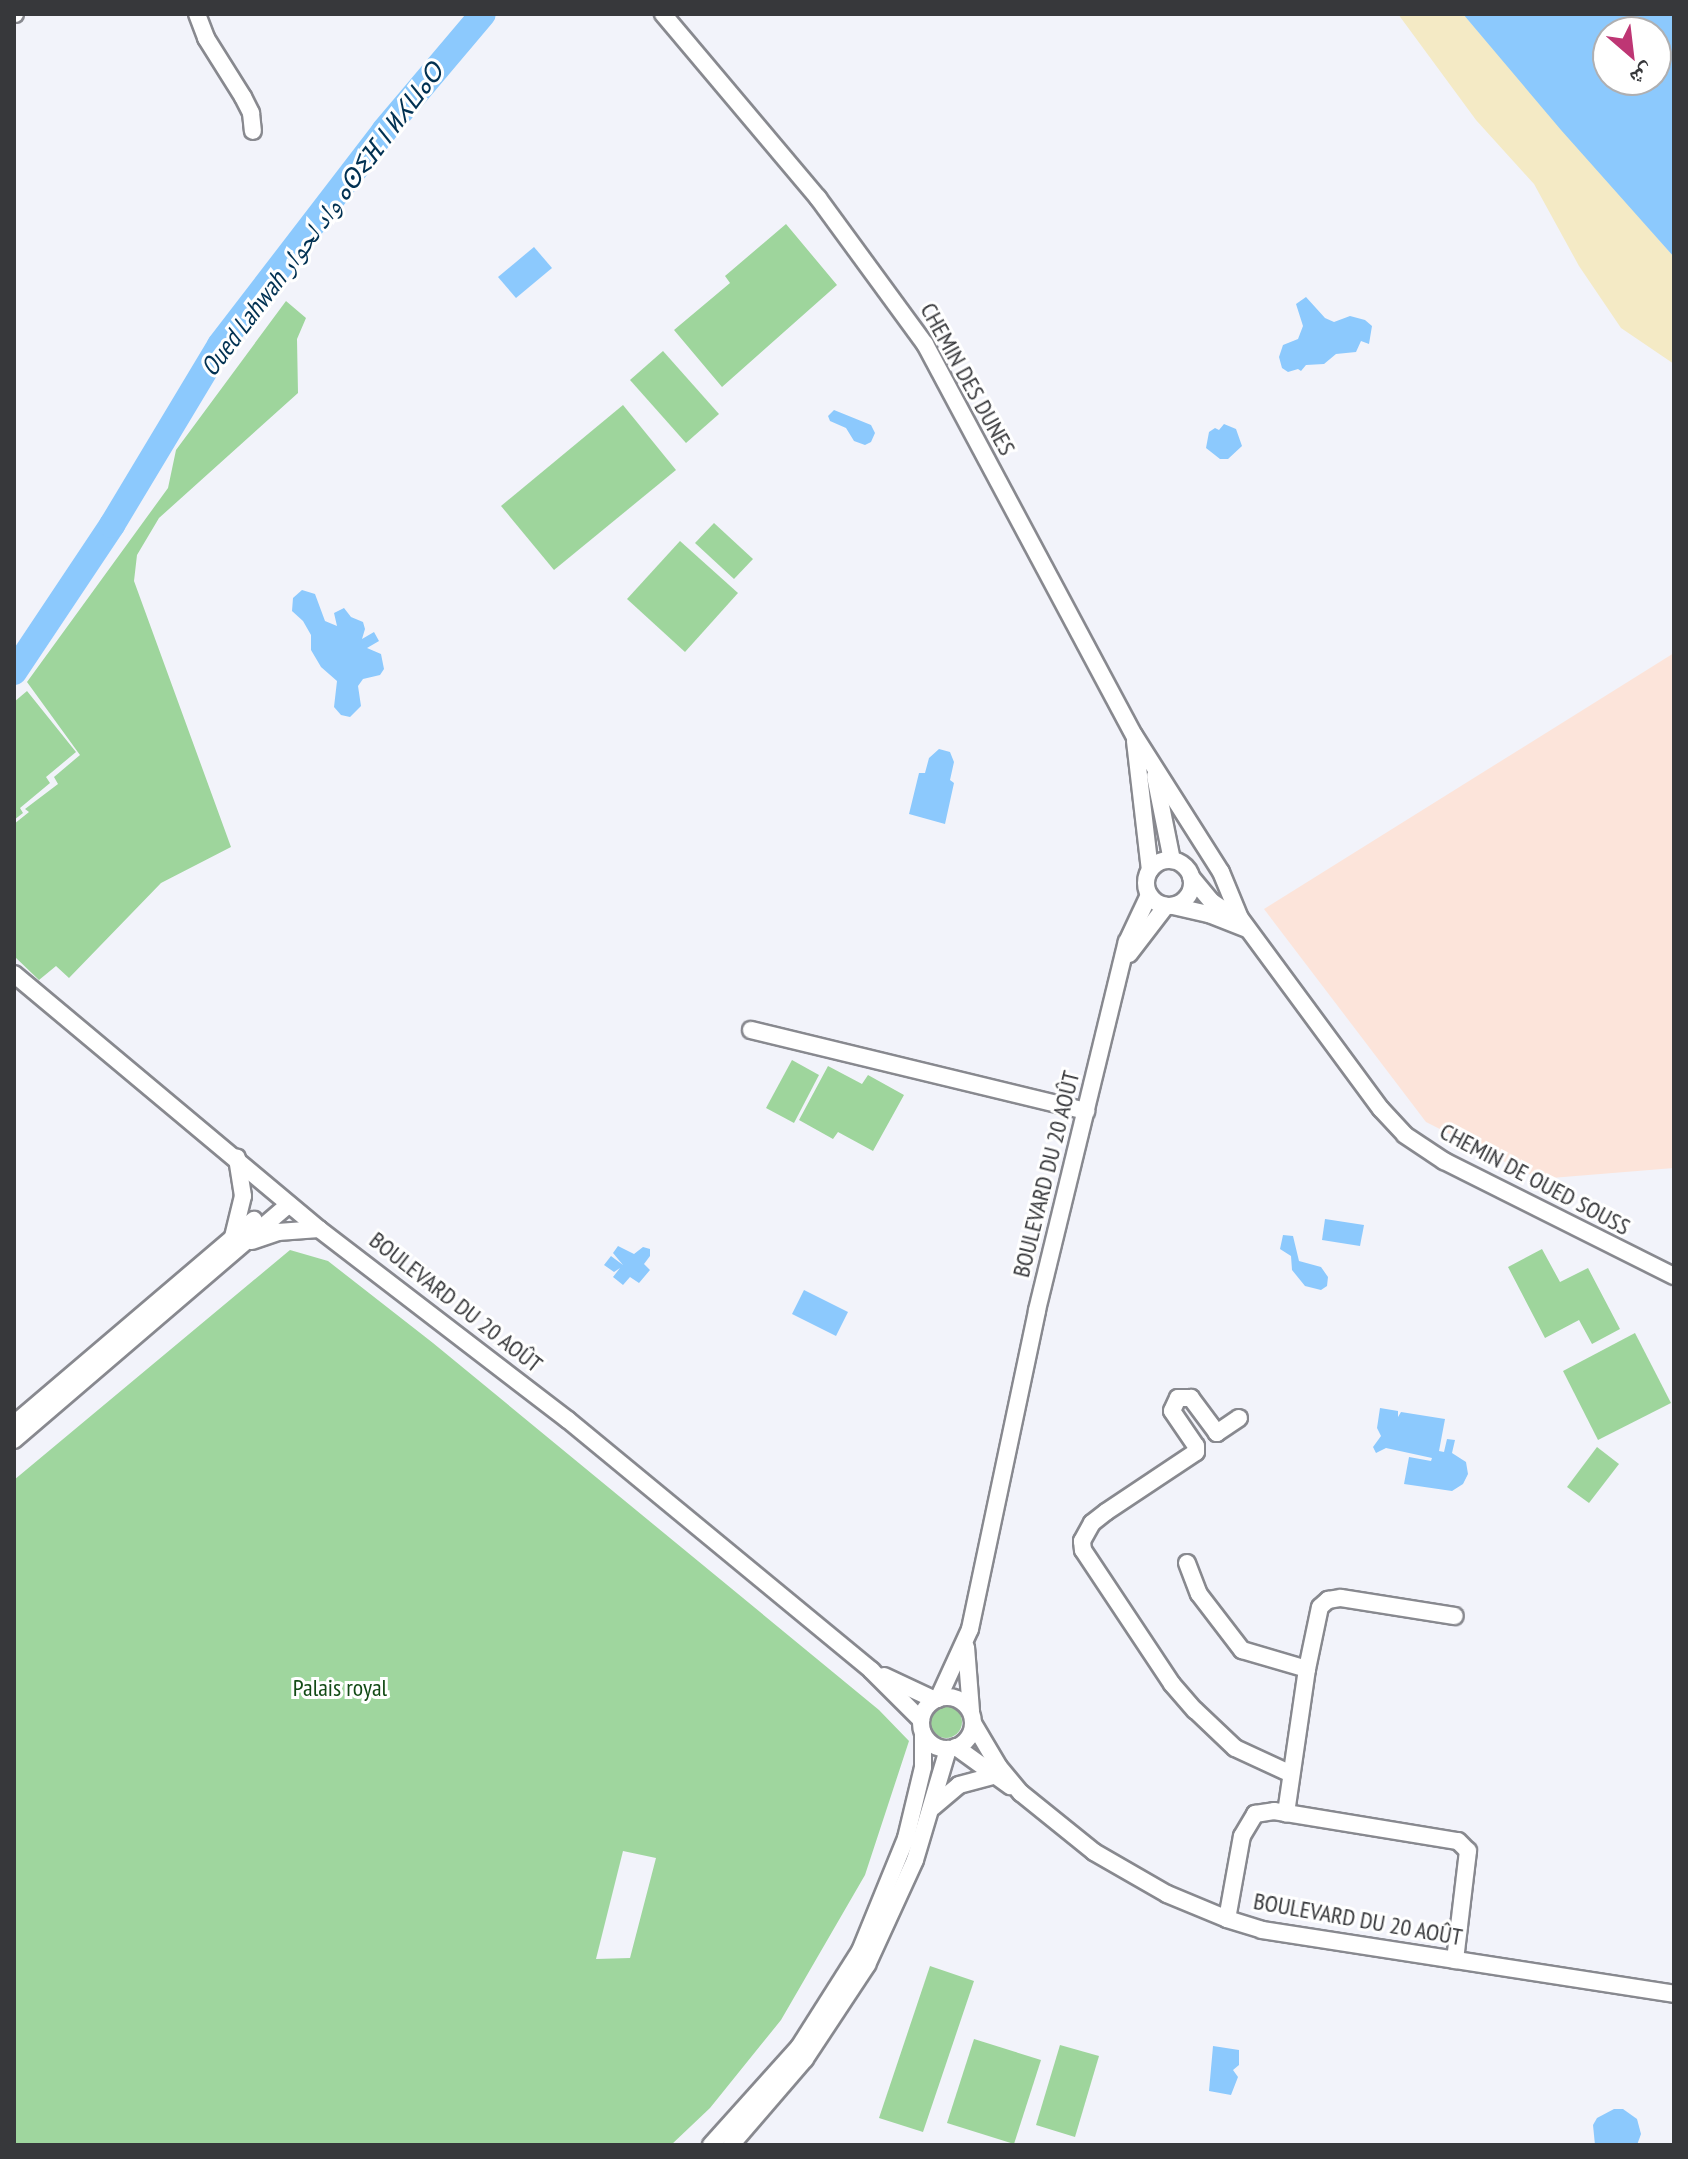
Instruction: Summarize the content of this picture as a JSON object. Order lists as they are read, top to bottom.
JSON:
{
  "streets": {
    "street": ["CHEMIN DES DUNES", "BOULEVARD DU 20 AOÛT", "CHEMIN DE OUED SOUSS"]
  },
  "crossings": [
    ["CHEMIN DES DUNES", "BOULEVARD DU 20 AOÛT"],
    ["CHEMIN DES DUNES", "CHEMIN DE OUED SOUSS"],
    ["BOULEVARD DU 20 AOÛT", "CHEMIN DE OUED SOUSS"]
  ],
  "water": ["Oued Lahwah واد لحوار ⴰⵙⵉⴼ ⵏ ⵍⵃⵡⴰⵔ"],
  "parks": ["Palais royal"],
  "north": "bottom right"
}
